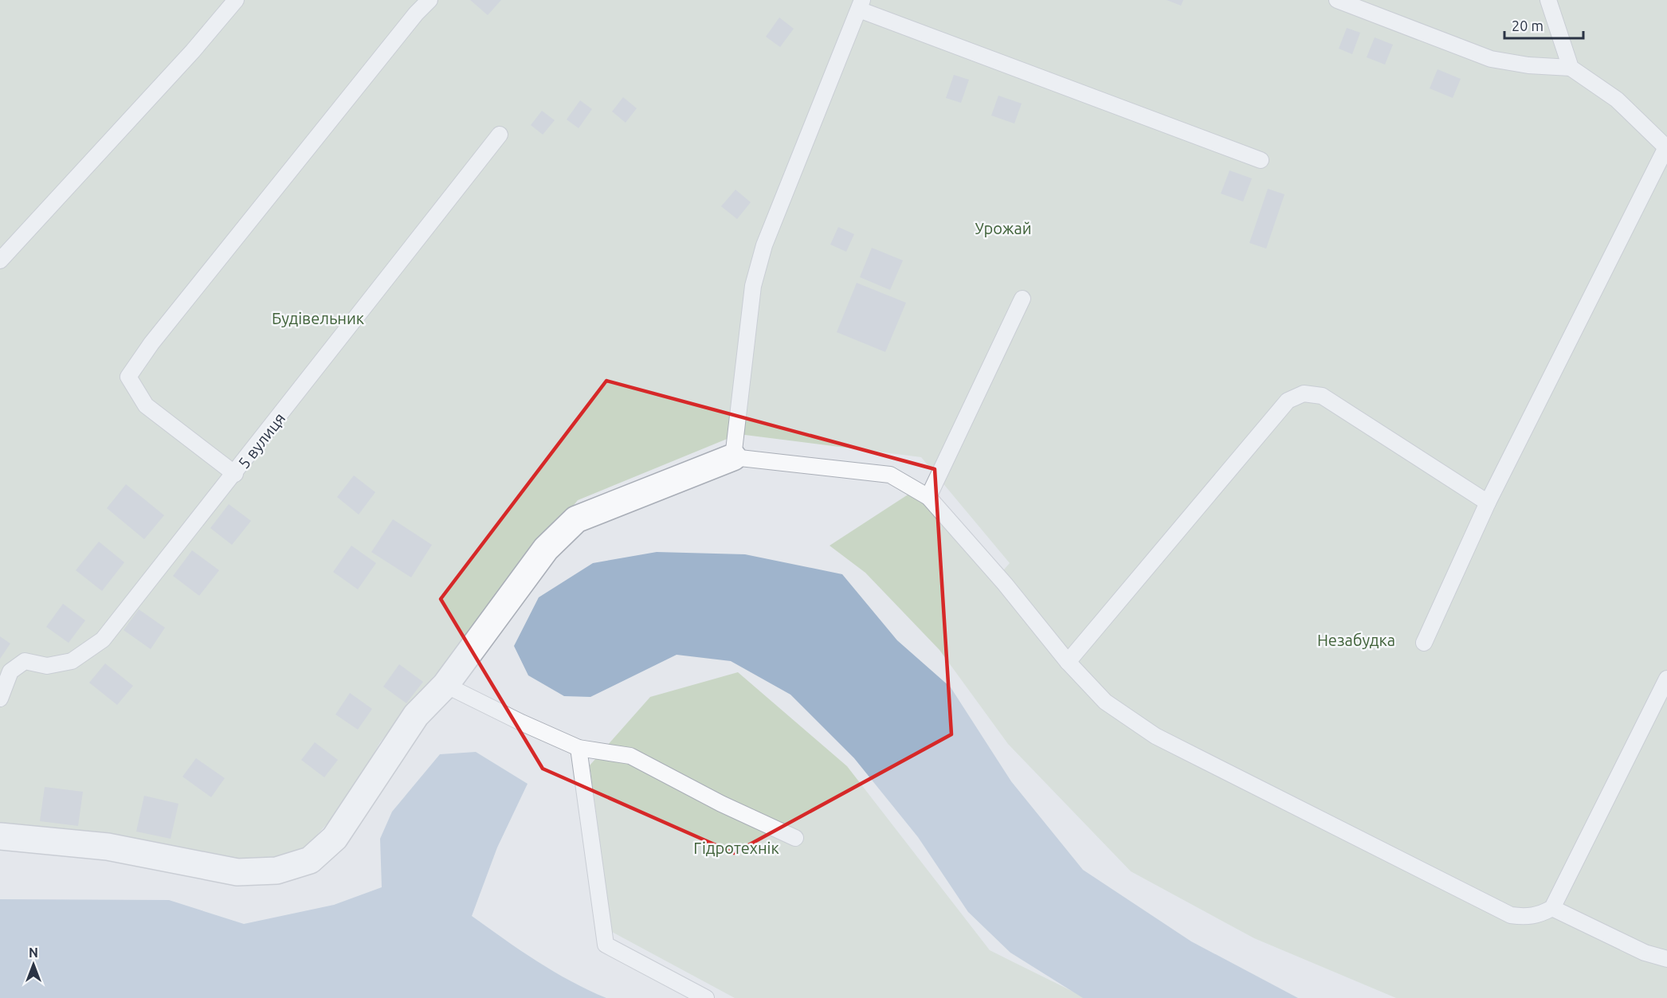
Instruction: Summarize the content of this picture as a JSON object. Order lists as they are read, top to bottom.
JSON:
{
  "streets": {
    "lane": ["5 вулиця"]
  },
  "parks": [
    "Урожай",
    "Будівельник",
    "Незабудка",
    "Гідротехнік"
  ],
  "scale_bar": "20 m",
  "north": "top"
}
